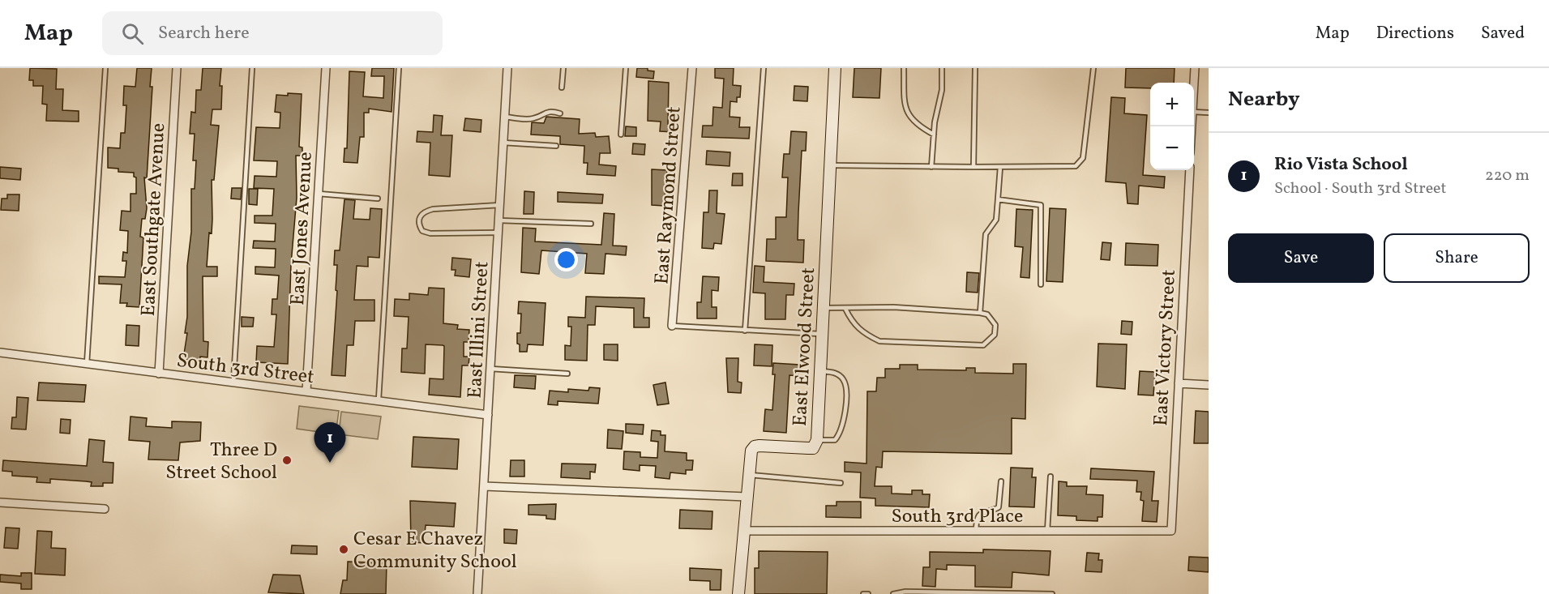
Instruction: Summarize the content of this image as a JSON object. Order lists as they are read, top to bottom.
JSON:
{
  "streets": {
    "street": [
      "East Raymond Street",
      "East Southgate Avenue",
      "East Jones Avenue",
      "East Illini Street",
      "East Elwood Street",
      "East Victory Street",
      "South 3rd Street",
      "South 3rd Place"
    ]
  },
  "crossings": [
    ["East Southgate Avenue", "South 3rd Street"],
    ["East Jones Avenue", "South 3rd Street"],
    ["East Illini Street", "South 3rd Street"],
    ["East Elwood Street", "South 3rd Place"],
    ["East Victory Street", "South 3rd Place"]
  ],
  "places": ["Three D Street School", "Cesar E Chavez Community School"],
  "page": {
    "header": "Map",
    "search": "Search here",
    "nav": ["Map", "Directions", "Saved"],
    "heading": "Nearby",
    "map_buttons": ["+", "−"],
    "list": [
      {
        "mark": "1",
        "name": "Rio Vista School",
        "note": "School · South 3rd Street",
        "value": "220 m"
      }
    ],
    "buttons": ["Save", "Share"],
    "pins": "1"
  }
}
